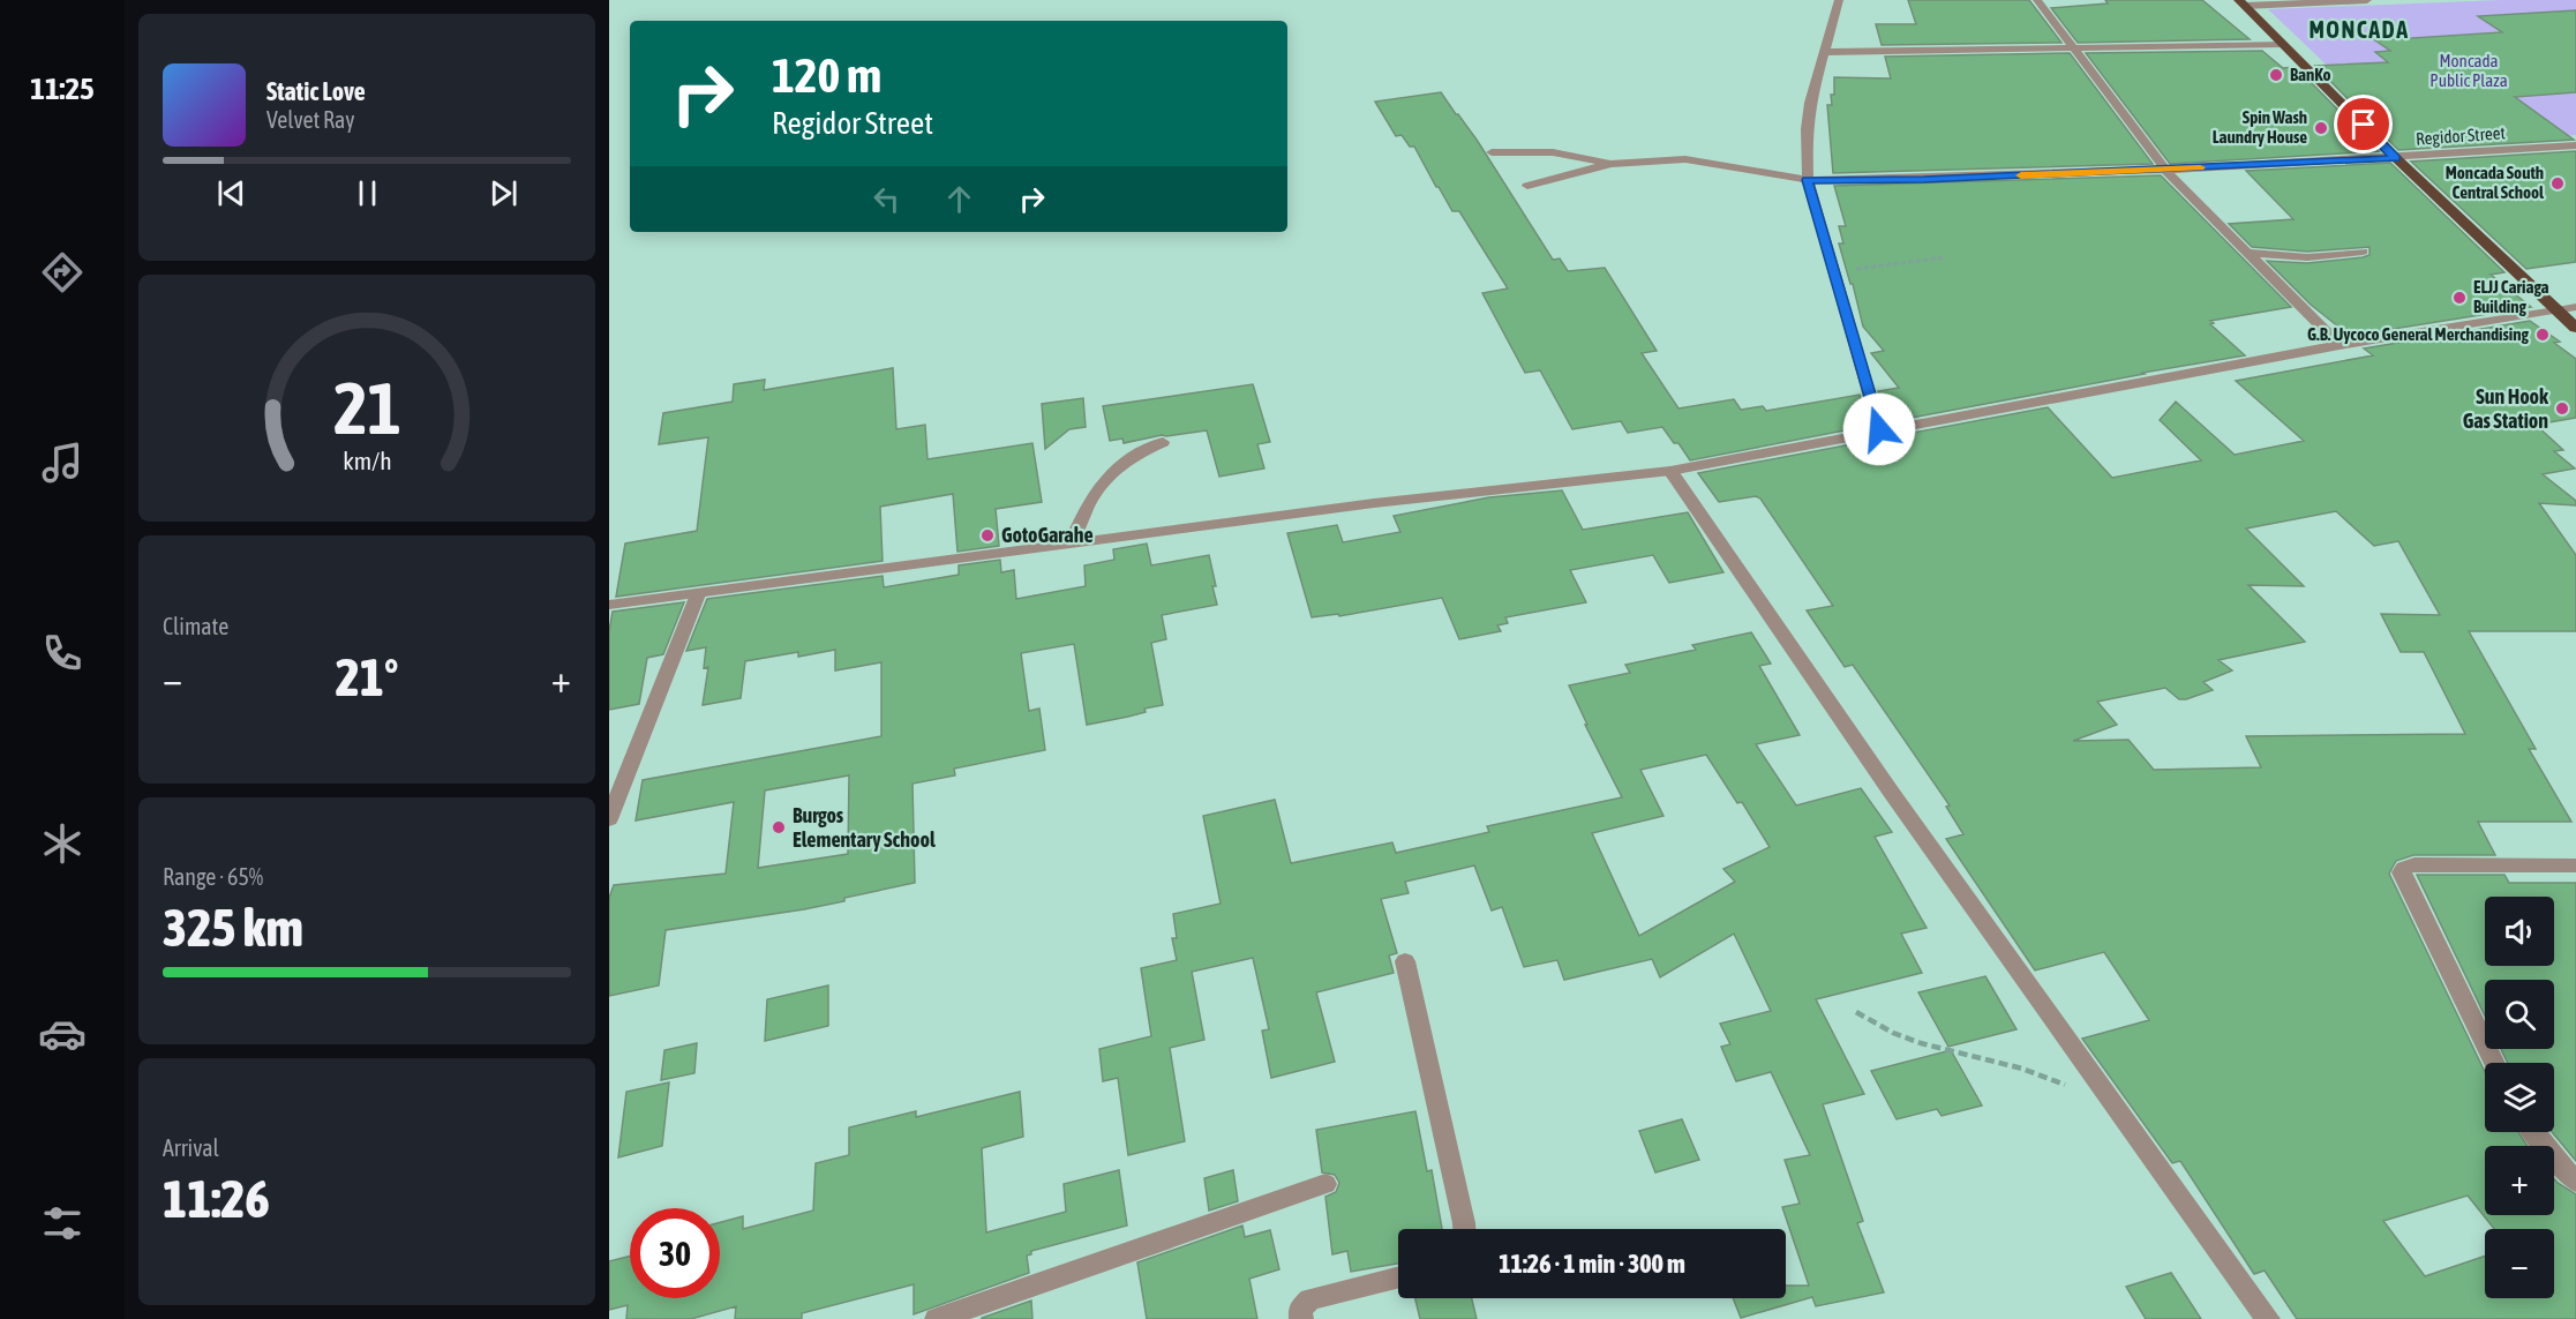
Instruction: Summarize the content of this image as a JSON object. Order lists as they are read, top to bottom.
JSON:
{
  "streets": {
    "street": ["Regidor Street"]
  },
  "districts": ["MONCADA"],
  "parks": ["Moncada Public Plaza"],
  "places": [
    "BanKo",
    "Spin Wash Laundry House",
    "Moncada South Central School",
    "ELJJ Cariaga Building",
    "G.B. Uycoco General Merchandising",
    "Sun Hook Gas Station",
    "GotoGarahe",
    "Burgos Elementary School"
  ],
  "page": {
    "tabs": "11:25",
    "turn": ["120 m", "Regidor Street"],
    "song": ["Static Love", "Velvet Ray"],
    "tile": [
      "Climate",
      ["Range · 65%", "325 km"],
      ["Arrival", "11:26"]
    ],
    "heat": ["−", "21°", "+"],
    "map_buttons": ["+", "−"],
    "limit": "30",
    "trip": "11:26 · 1 min · 300 m",
    "gauge": ["21", "km/h"]
  }
}
